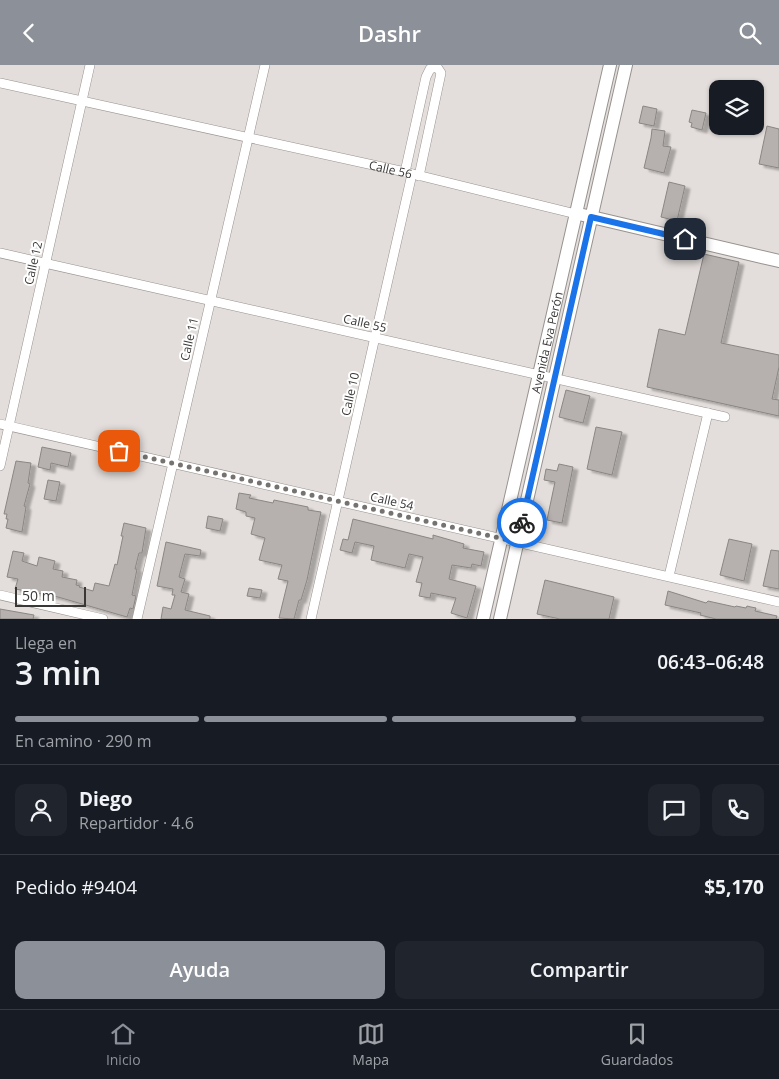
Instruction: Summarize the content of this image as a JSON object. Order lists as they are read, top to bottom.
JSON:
{
  "streets": {
    "main road": ["Calle 56", "Avenida Eva Perón"],
    "street": [
      "Calle 12",
      "Calle 55",
      "Calle 11",
      "Calle 10",
      "Calle 54"
    ]
  },
  "crossings": [
    ["Calle 56", "Calle 12"],
    ["Calle 56", "Calle 11"],
    ["Calle 56", "Avenida Eva Perón"],
    ["Calle 56", "Calle 10"],
    ["Calle 12", "Calle 55"],
    ["Calle 12", "Calle 54"],
    ["Calle 55", "Calle 11"],
    ["Calle 55", "Avenida Eva Perón"],
    ["Calle 55", "Calle 10"],
    ["Calle 11", "Calle 54"],
    ["Avenida Eva Perón", "Calle 54"],
    ["Calle 10", "Calle 54"]
  ],
  "scale_bar": "50 m",
  "page": {
    "header": "Dashr",
    "scale": "50 m",
    "heading": ["3 min", "Llega en", "06:43–06:48"],
    "panel": [
      "Diego",
      "Repartidor · 4.6",
      "Pedido #9404",
      "$5,170"
    ],
    "bar": "En camino · 290 m",
    "buttons": ["Ayuda", "Compartir"],
    "tabs": ["Inicio", "Mapa", "Guardados"]
  }
}
